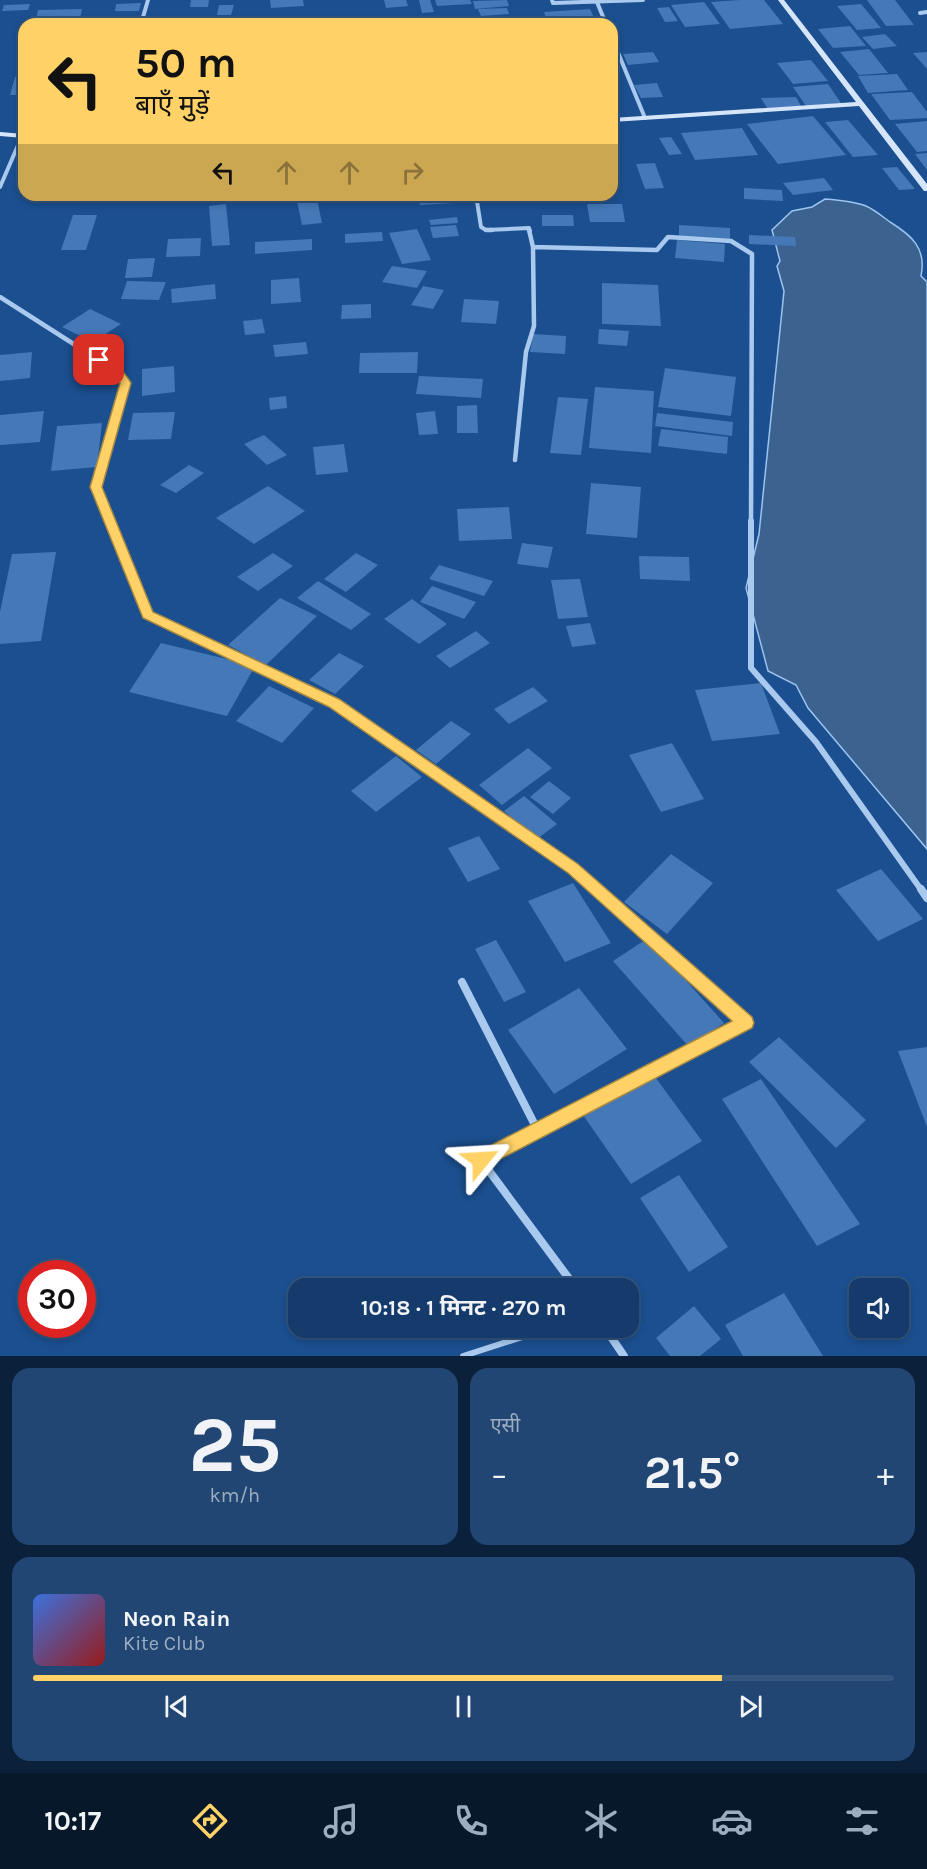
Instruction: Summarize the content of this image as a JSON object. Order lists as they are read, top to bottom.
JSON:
{
  "page": {
    "turn": ["50 m", "बाएँ मुड़ें"],
    "limit": "30",
    "trip": "10:18 · 1 मिनट · 270 m",
    "tile": [
      ["25", "km/h"],
      "एसी"
    ],
    "heat": ["−", "21.5°", "+"],
    "song": ["Neon Rain", "Kite Club"],
    "tabs": "10:17"
  }
}
